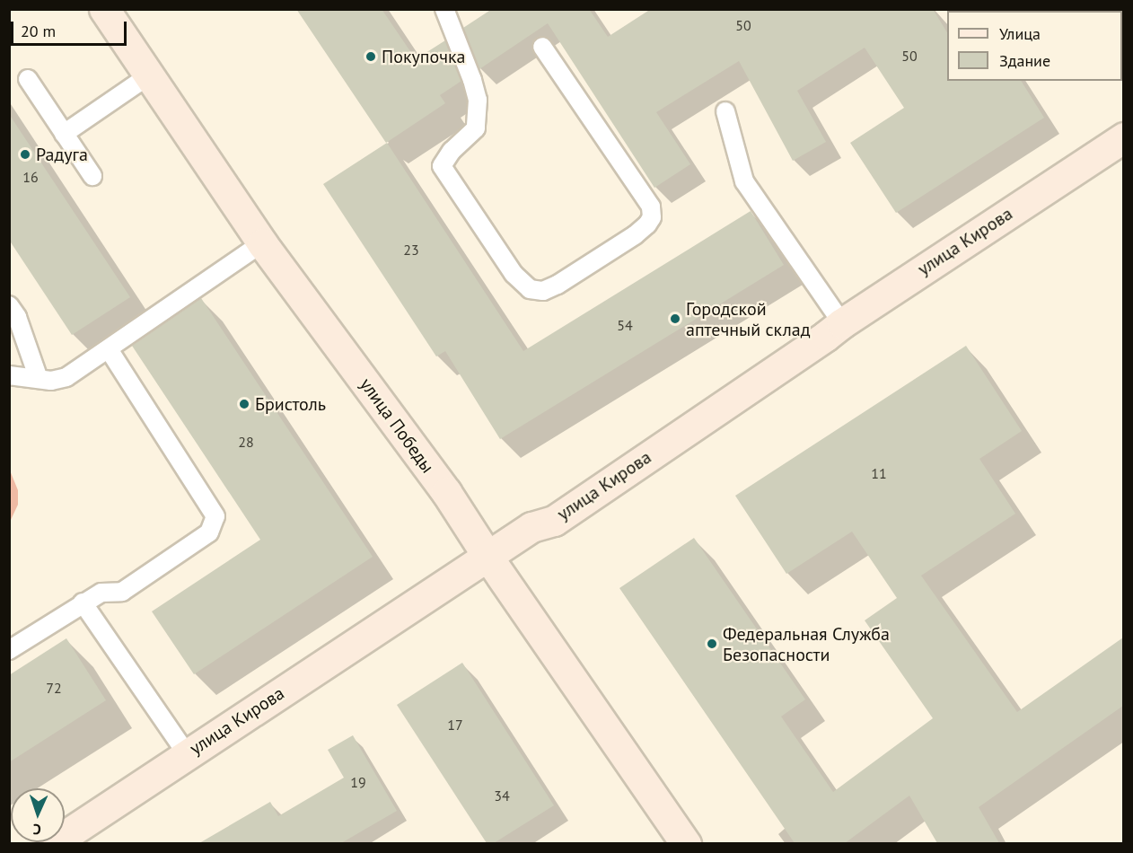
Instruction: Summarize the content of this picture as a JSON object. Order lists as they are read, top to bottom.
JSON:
{
  "streets": {
    "street": ["улица Кирова", "улица Победы"]
  },
  "crossings": [
    ["улица Кирова", "улица Победы"]
  ],
  "places": [
    "Покупочка",
    "Радуга",
    "Городской аптечный склад",
    "Бристоль",
    "Федеральная Служба Безопасности"
  ],
  "house_numbers": [
    "50",
    "50",
    "16",
    "23",
    "54",
    "28",
    "11",
    "72",
    "17",
    "19",
    "34"
  ],
  "legend": ["Улица", "Здание"],
  "scale_bar": "20 m",
  "north": "bottom"
}
